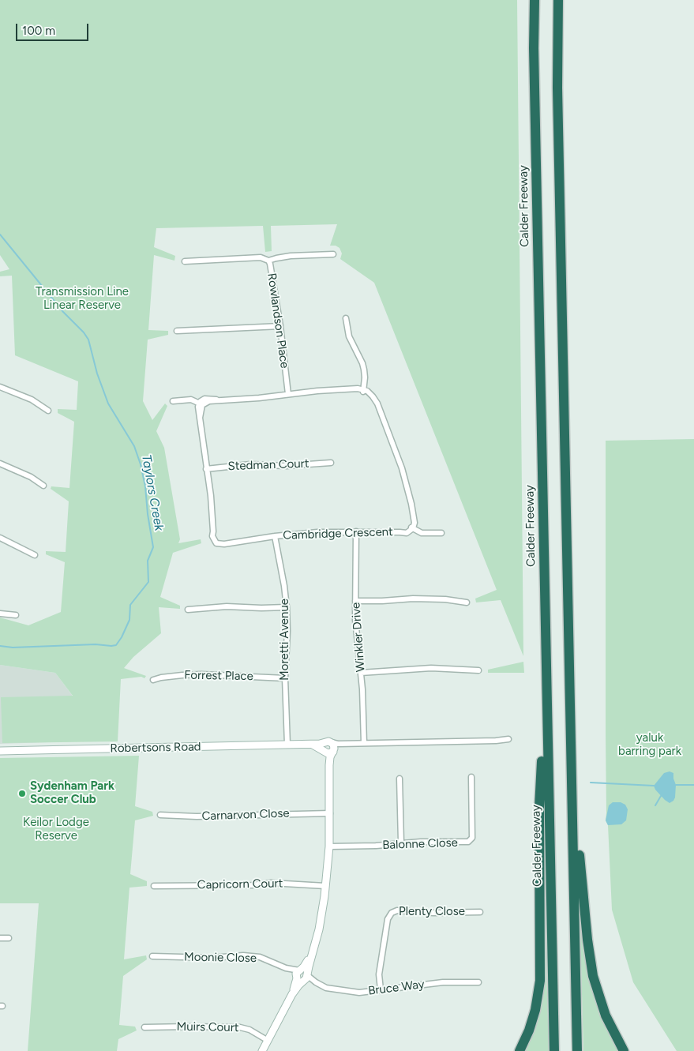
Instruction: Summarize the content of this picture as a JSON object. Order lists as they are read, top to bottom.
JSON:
{
  "streets": {
    "highway": ["Calder Freeway"],
    "street": [
      "Rowlandson Place",
      "Stedman Court",
      "Cambridge Crescent",
      "Winkler Drive",
      "Moretti Avenue",
      "Forrest Place",
      "Robertsons Road",
      "Carnarvon Close",
      "Balonne Close",
      "Capricorn Court",
      "Plenty Close",
      "Moonie Close",
      "Bruce Way",
      "Muirs Court"
    ]
  },
  "crossings": [
    ["Stedman Court", "Cambridge Crescent"],
    ["Cambridge Crescent", "Winkler Drive"],
    ["Cambridge Crescent", "Moretti Avenue"],
    ["Moretti Avenue", "Forrest Place"],
    ["Moretti Avenue", "Robertsons Road"],
    ["Plenty Close", "Bruce Way"],
    ["Moonie Close", "Bruce Way"]
  ],
  "water": ["Taylors Creek"],
  "parks": ["Transmission Line Linear Reserve", "yaluk barring park", "Keilor Lodge Reserve"],
  "places": ["Sydenham Park Soccer Club"],
  "scale_bar": "100 m"
}
